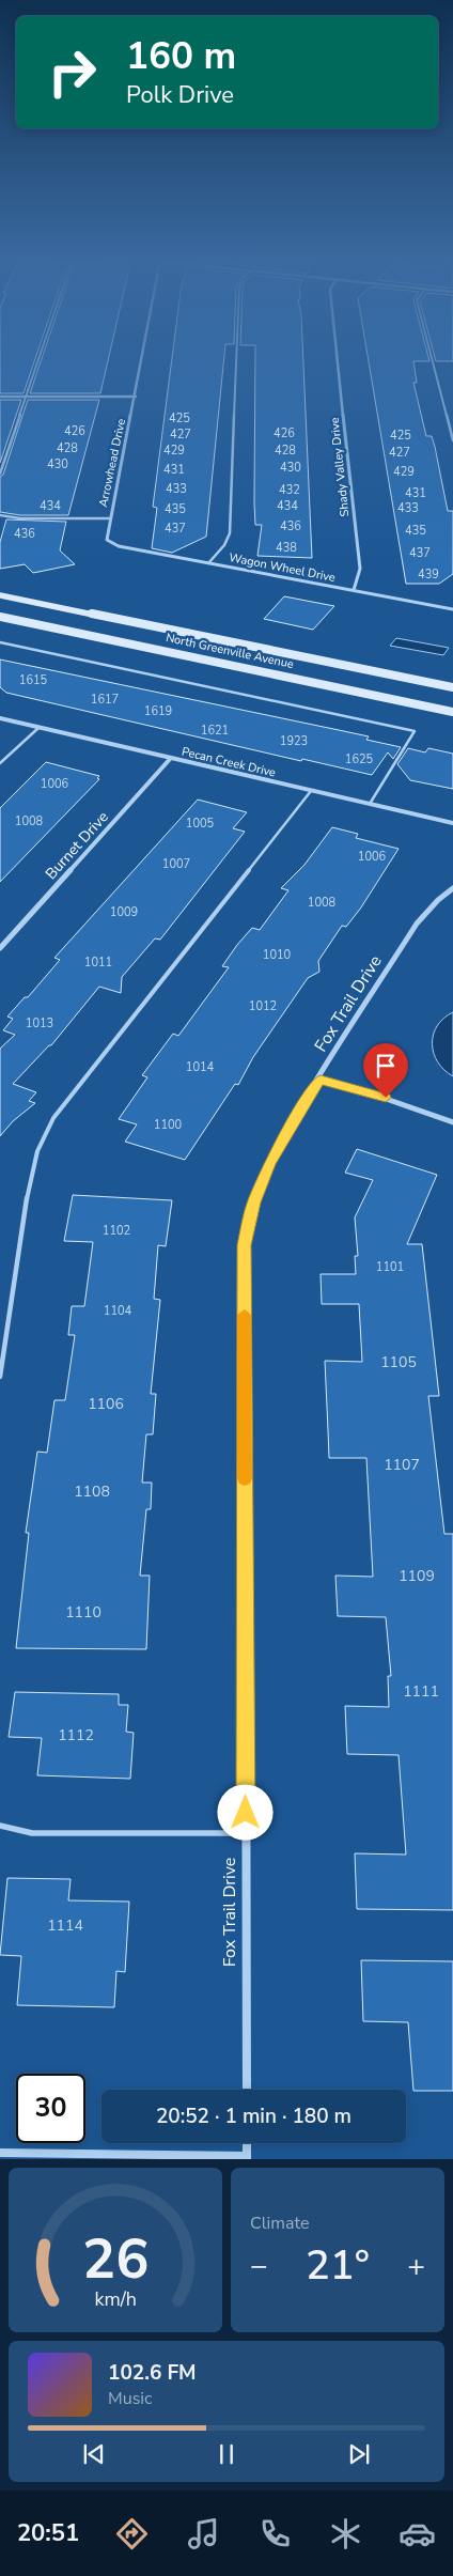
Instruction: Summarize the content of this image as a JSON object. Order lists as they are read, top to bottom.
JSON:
{
  "streets": {
    "main road": ["North Greenville Avenue"],
    "street": [
      "Arrowhead Drive",
      "Shady Valley Drive",
      "Wagon Wheel Drive",
      "Pecan Creek Drive",
      "Burnet Drive",
      "Fox Trail Drive"
    ]
  },
  "crossings": [
    ["Arrowhead Drive", "Wagon Wheel Drive"],
    ["Shady Valley Drive", "Wagon Wheel Drive"],
    ["Pecan Creek Drive", "Burnet Drive"]
  ],
  "house_numbers": [
    "425",
    "426",
    "426",
    "427",
    "425",
    "428",
    "429",
    "428",
    "427",
    "430",
    "430",
    "431",
    "429",
    "433",
    "432",
    "431",
    "434",
    "434",
    "433",
    "435",
    "436",
    "437",
    "435",
    "436",
    "438",
    "437",
    "439",
    "1615",
    "1617",
    "1619",
    "1621",
    "1923",
    "1625",
    "1006",
    "1008",
    "1005",
    "1006",
    "1007",
    "1008",
    "1009",
    "1010",
    "1011",
    "1012",
    "1013",
    "1014",
    "1100",
    "1102",
    "1101",
    "1104",
    "1105",
    "1106",
    "1107",
    "1108",
    "1109",
    "1110",
    "1111",
    "1112",
    "1114"
  ],
  "page": {
    "turn": ["160 m", "Polk Drive"],
    "limit": "30",
    "trip": "20:52 · 1 min · 180 m",
    "tile": "Climate",
    "heat": ["−", "21°", "+"],
    "song": ["102.6 FM", "Music"],
    "tabs": "20:51",
    "gauge": ["26", "km/h"]
  }
}
